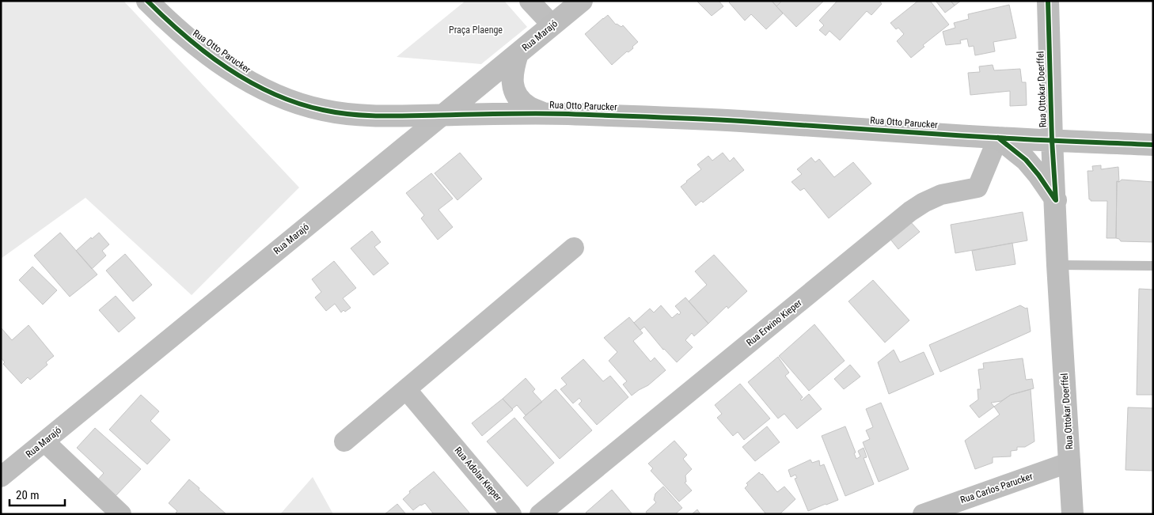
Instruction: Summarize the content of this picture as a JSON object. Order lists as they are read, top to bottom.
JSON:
{
  "streets": {
    "main road": ["Rua Marajó", "Rua Otto Parucker", "Rua Ottokar Doerffel"],
    "street": ["Rua Erwino Kieper", "Rua Adolar Kieper", "Rua Carlos Parucker"]
  },
  "crossings": [
    ["Rua Marajó", "Rua Otto Parucker"],
    ["Rua Otto Parucker", "Rua Ottokar Doerffel"],
    ["Rua Otto Parucker", "Rua Erwino Kieper"],
    ["Rua Ottokar Doerffel", "Rua Carlos Parucker"]
  ],
  "parks": ["Praça Plaenge"],
  "scale_bar": "20 m"
}
